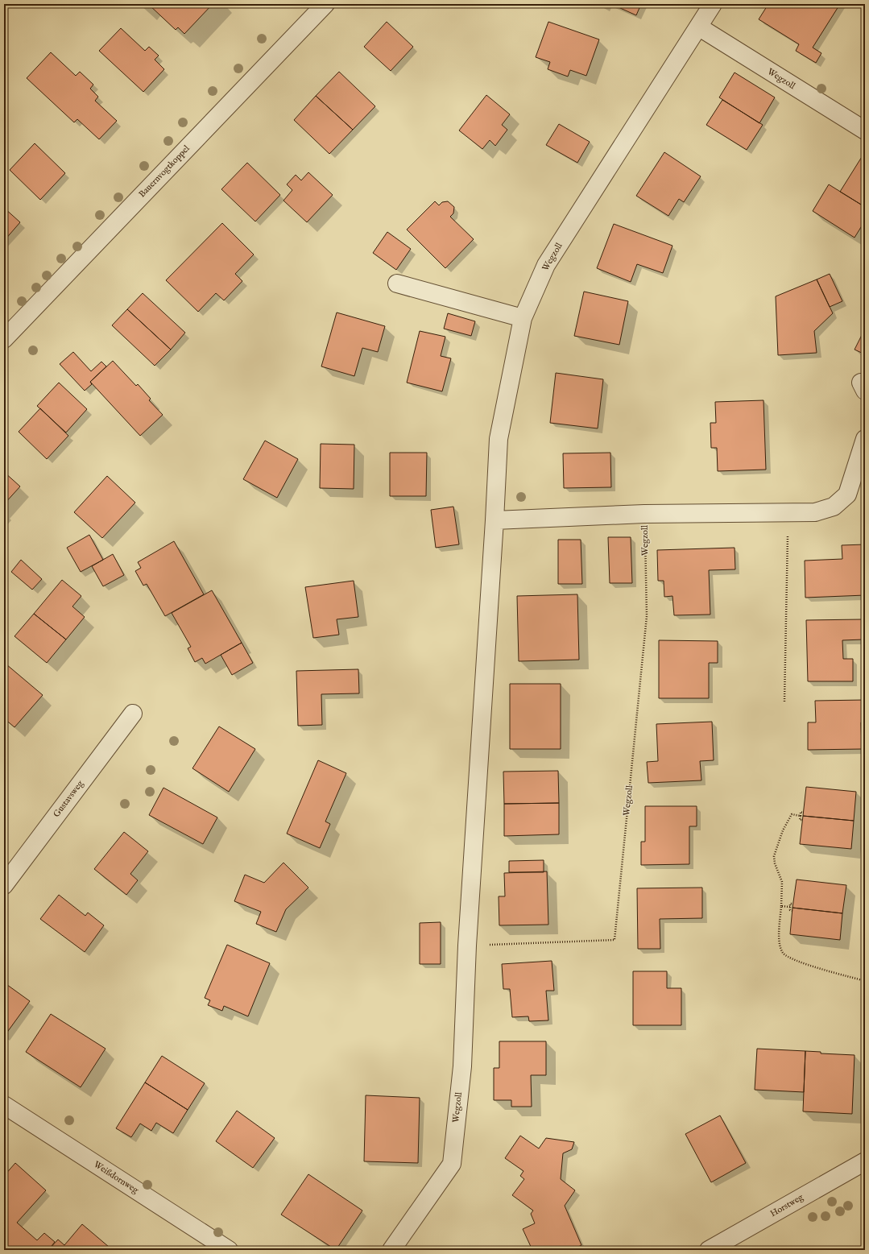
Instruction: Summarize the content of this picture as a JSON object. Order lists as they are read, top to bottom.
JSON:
{
  "streets": {
    "street": [
      "Wegzoll",
      "Bauernvogtkoppel",
      "Gustavsweg",
      "Weißdornweg",
      "Horstweg"
    ]
  }
}
